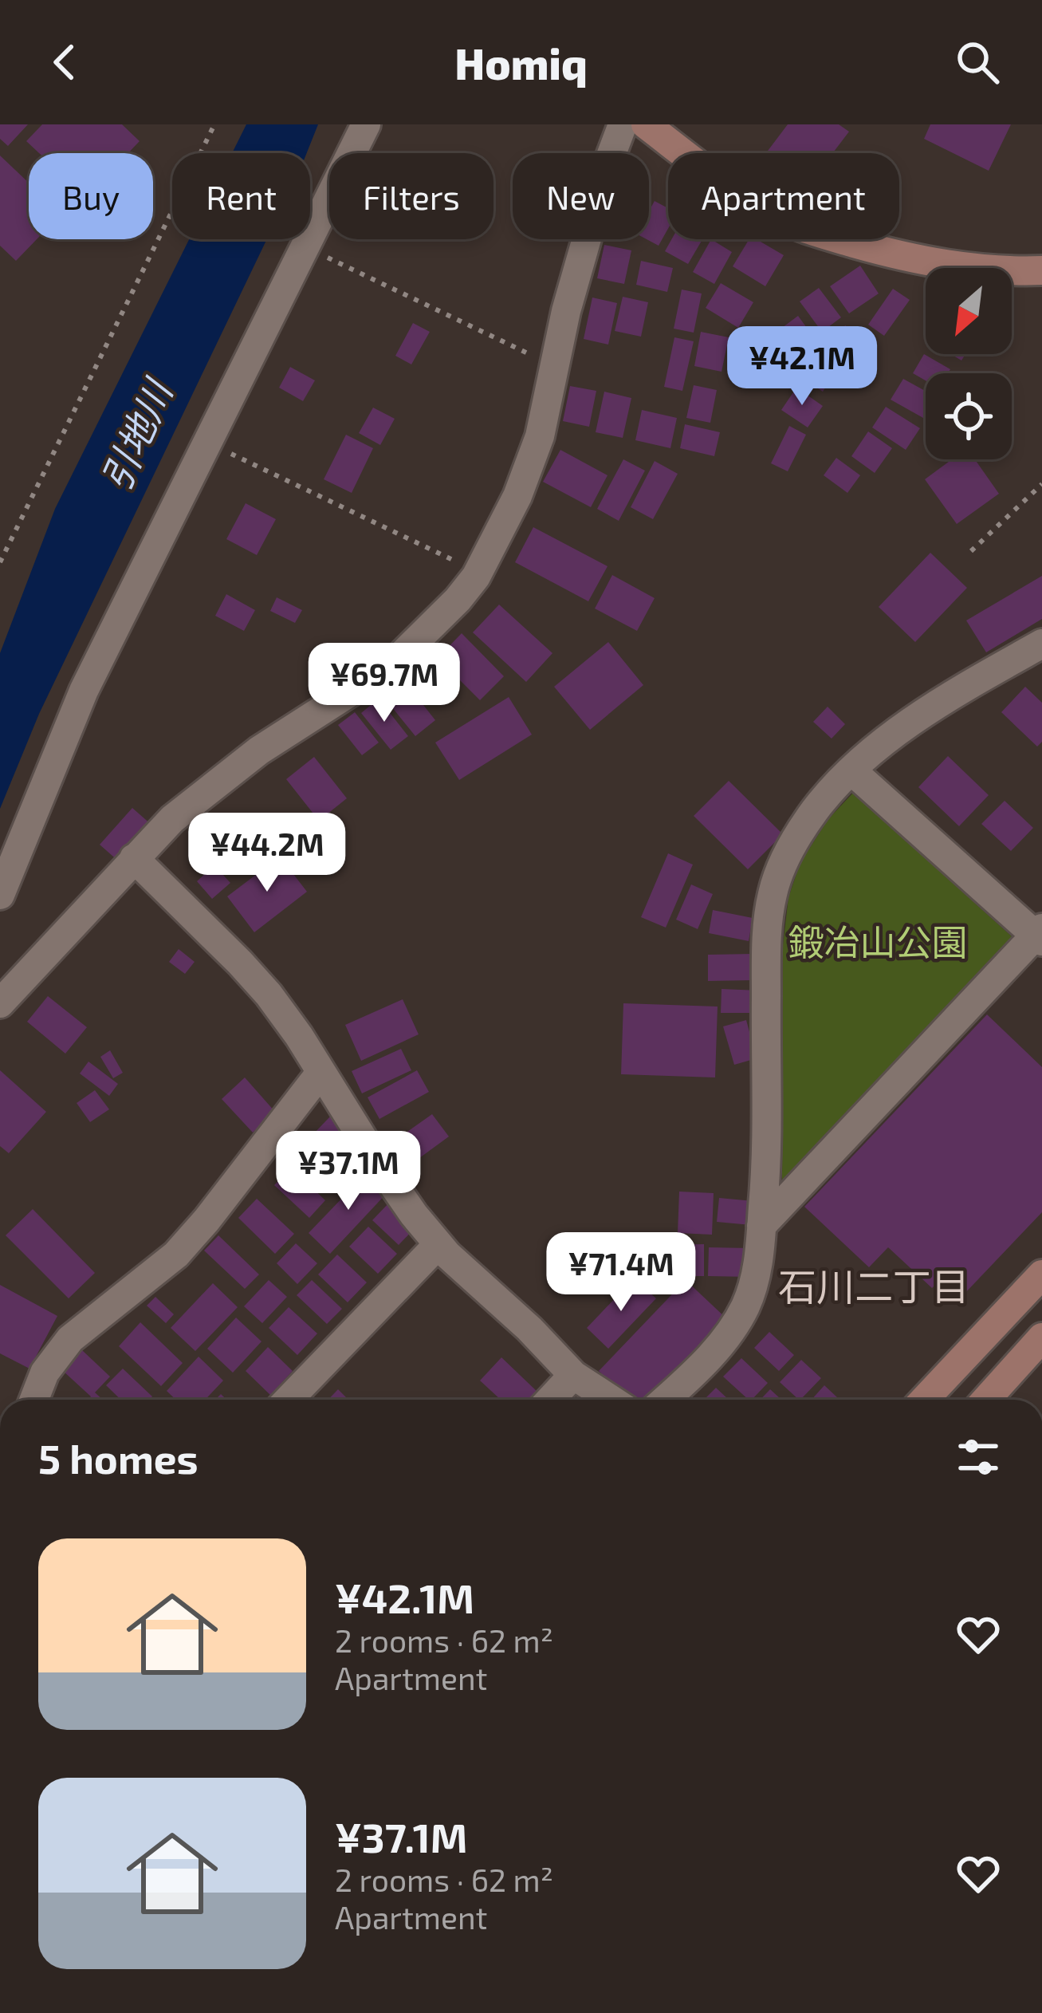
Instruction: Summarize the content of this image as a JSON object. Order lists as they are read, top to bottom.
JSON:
{
  "districts": ["石川二丁目"],
  "water": ["引地川"],
  "parks": ["鍛冶山公園"],
  "north": "bottom left",
  "page": {
    "header": "Homiq",
    "chip": [
      "Buy",
      "Rent",
      "Filters",
      "New",
      "Apartment"
    ],
    "price": [
      "¥42.1M",
      "¥69.7M",
      "¥44.2M",
      "¥37.1M",
      "¥71.4M"
    ],
    "heading": "5 homes",
    "list": [
      {
        "name": "¥42.1M",
        "note": "2 rooms · 62 m² · Apartment"
      },
      {
        "name": "¥37.1M",
        "note": "2 rooms · 62 m² · Apartment"
      }
    ]
  }
}
